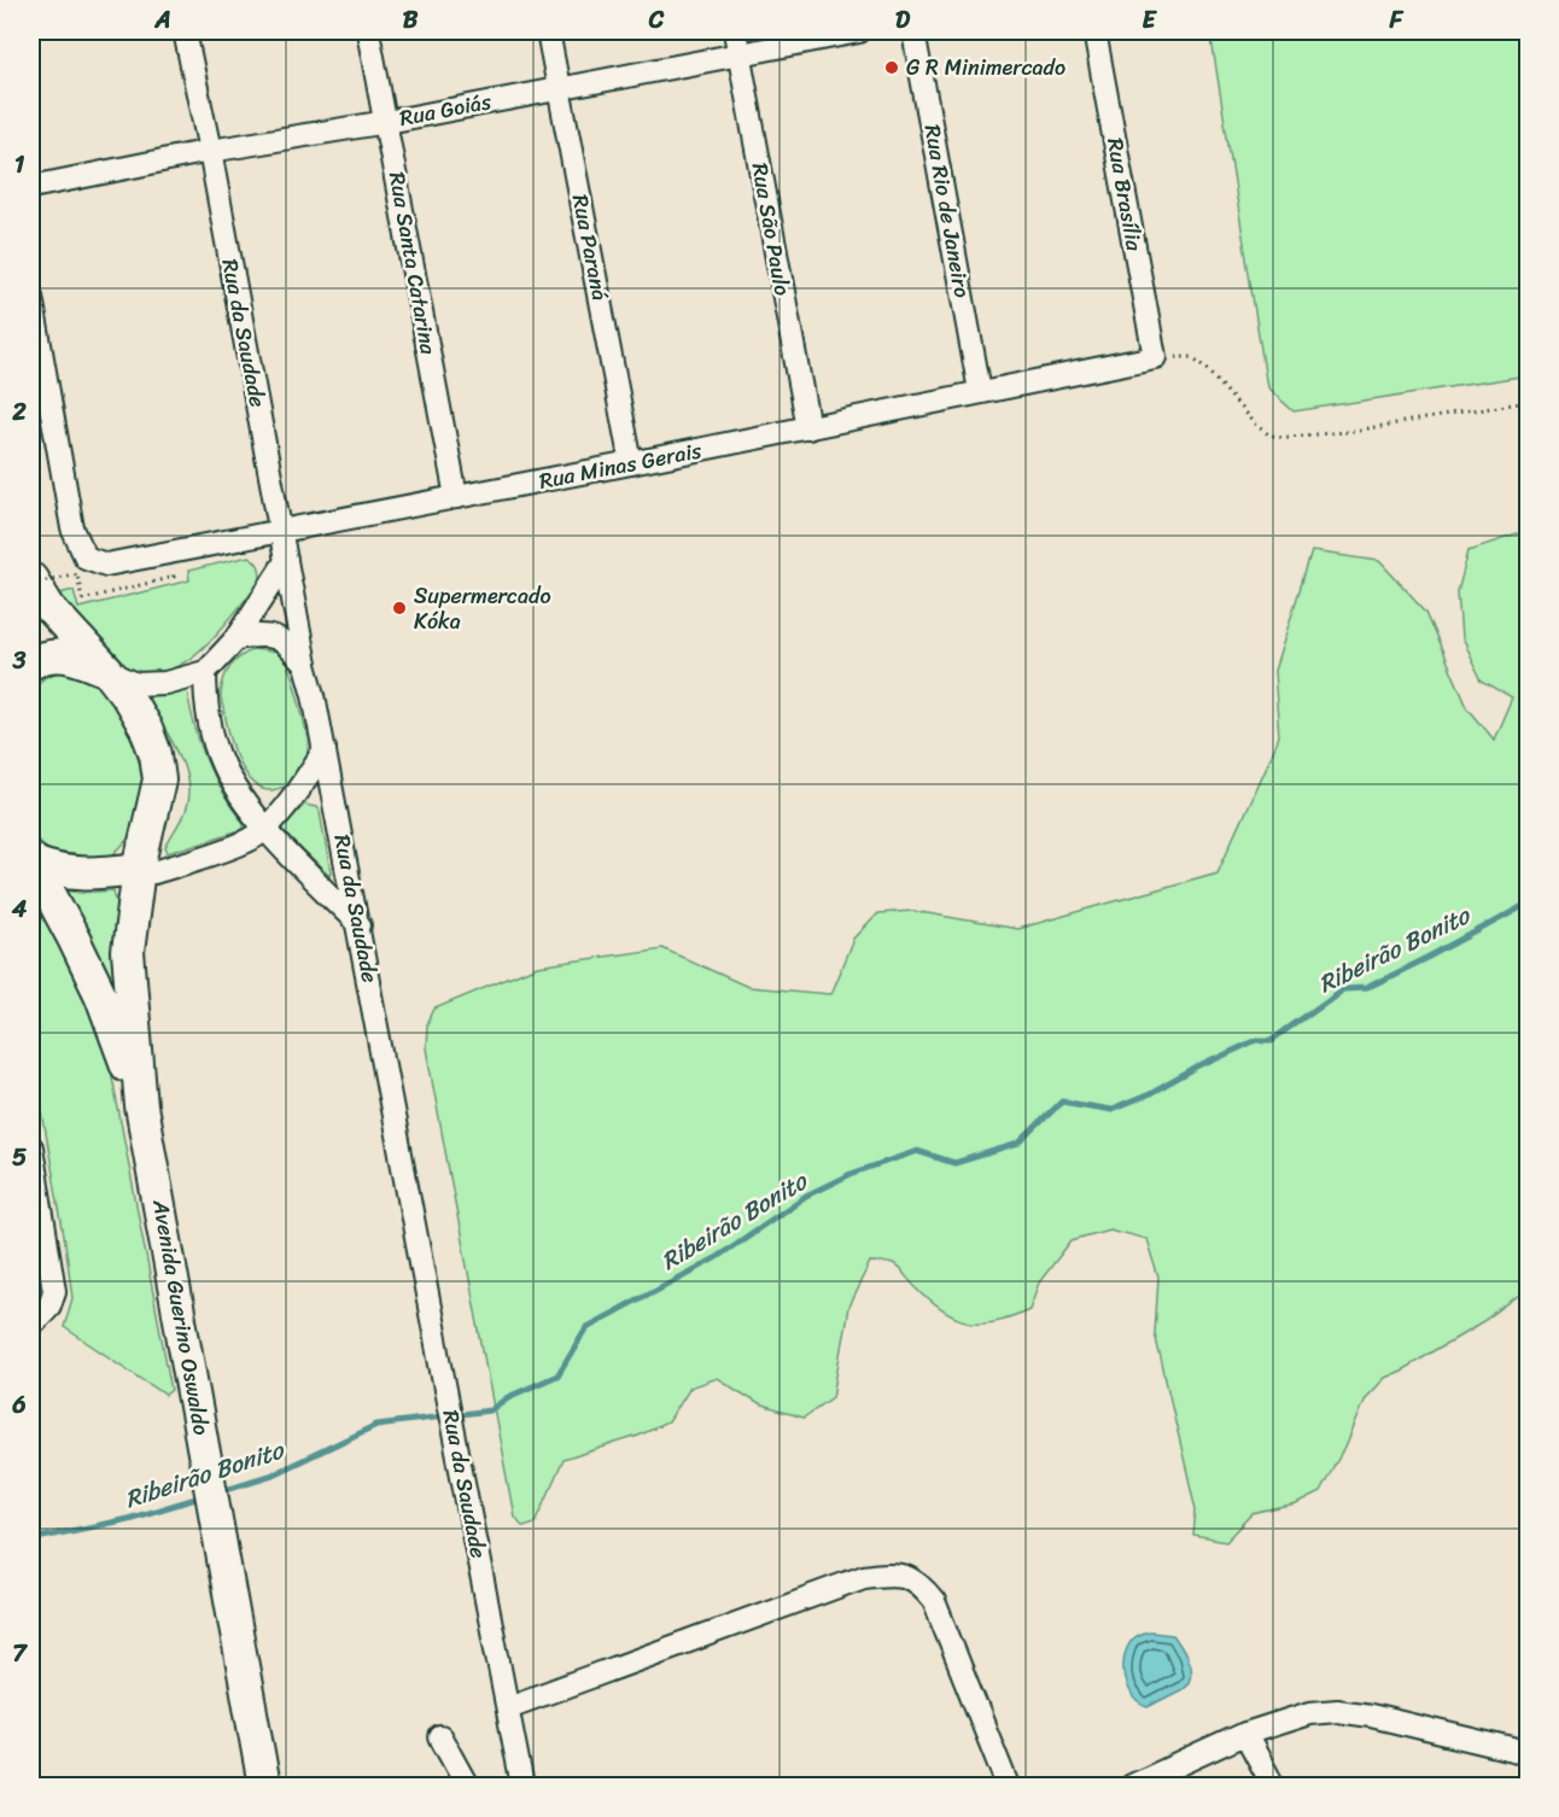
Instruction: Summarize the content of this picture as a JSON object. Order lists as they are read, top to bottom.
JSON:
{
  "streets": {
    "main road": ["Avenida Guerino Oswaldo"],
    "street": [
      "Rua Goiás",
      "Rua Brasília",
      "Rua Rio de Janeiro",
      "Rua São Paulo",
      "Rua Paraná",
      "Rua Santa Catarina",
      "Rua da Saudade",
      "Rua Minas Gerais"
    ]
  },
  "crossings": [
    ["Rua Goiás", "Rua São Paulo"],
    ["Rua Goiás", "Rua Paraná"],
    ["Rua Goiás", "Rua Santa Catarina"],
    ["Rua Goiás", "Rua da Saudade"],
    ["Rua Brasília", "Rua Minas Gerais"],
    ["Rua Rio de Janeiro", "Rua Minas Gerais"],
    ["Rua São Paulo", "Rua Minas Gerais"],
    ["Rua Paraná", "Rua Minas Gerais"],
    ["Rua Santa Catarina", "Rua Minas Gerais"],
    ["Rua da Saudade", "Rua Minas Gerais"]
  ],
  "water": ["Ribeirão Bonito"],
  "places": ["G R Minimercado", "Supermercado Kóka"],
  "grid": {
    "columns": [
      "A",
      "B",
      "C",
      "D",
      "E",
      "F"
    ],
    "rows": [
      "1",
      "2",
      "3",
      "4",
      "5",
      "6",
      "7"
    ]
  }
}
